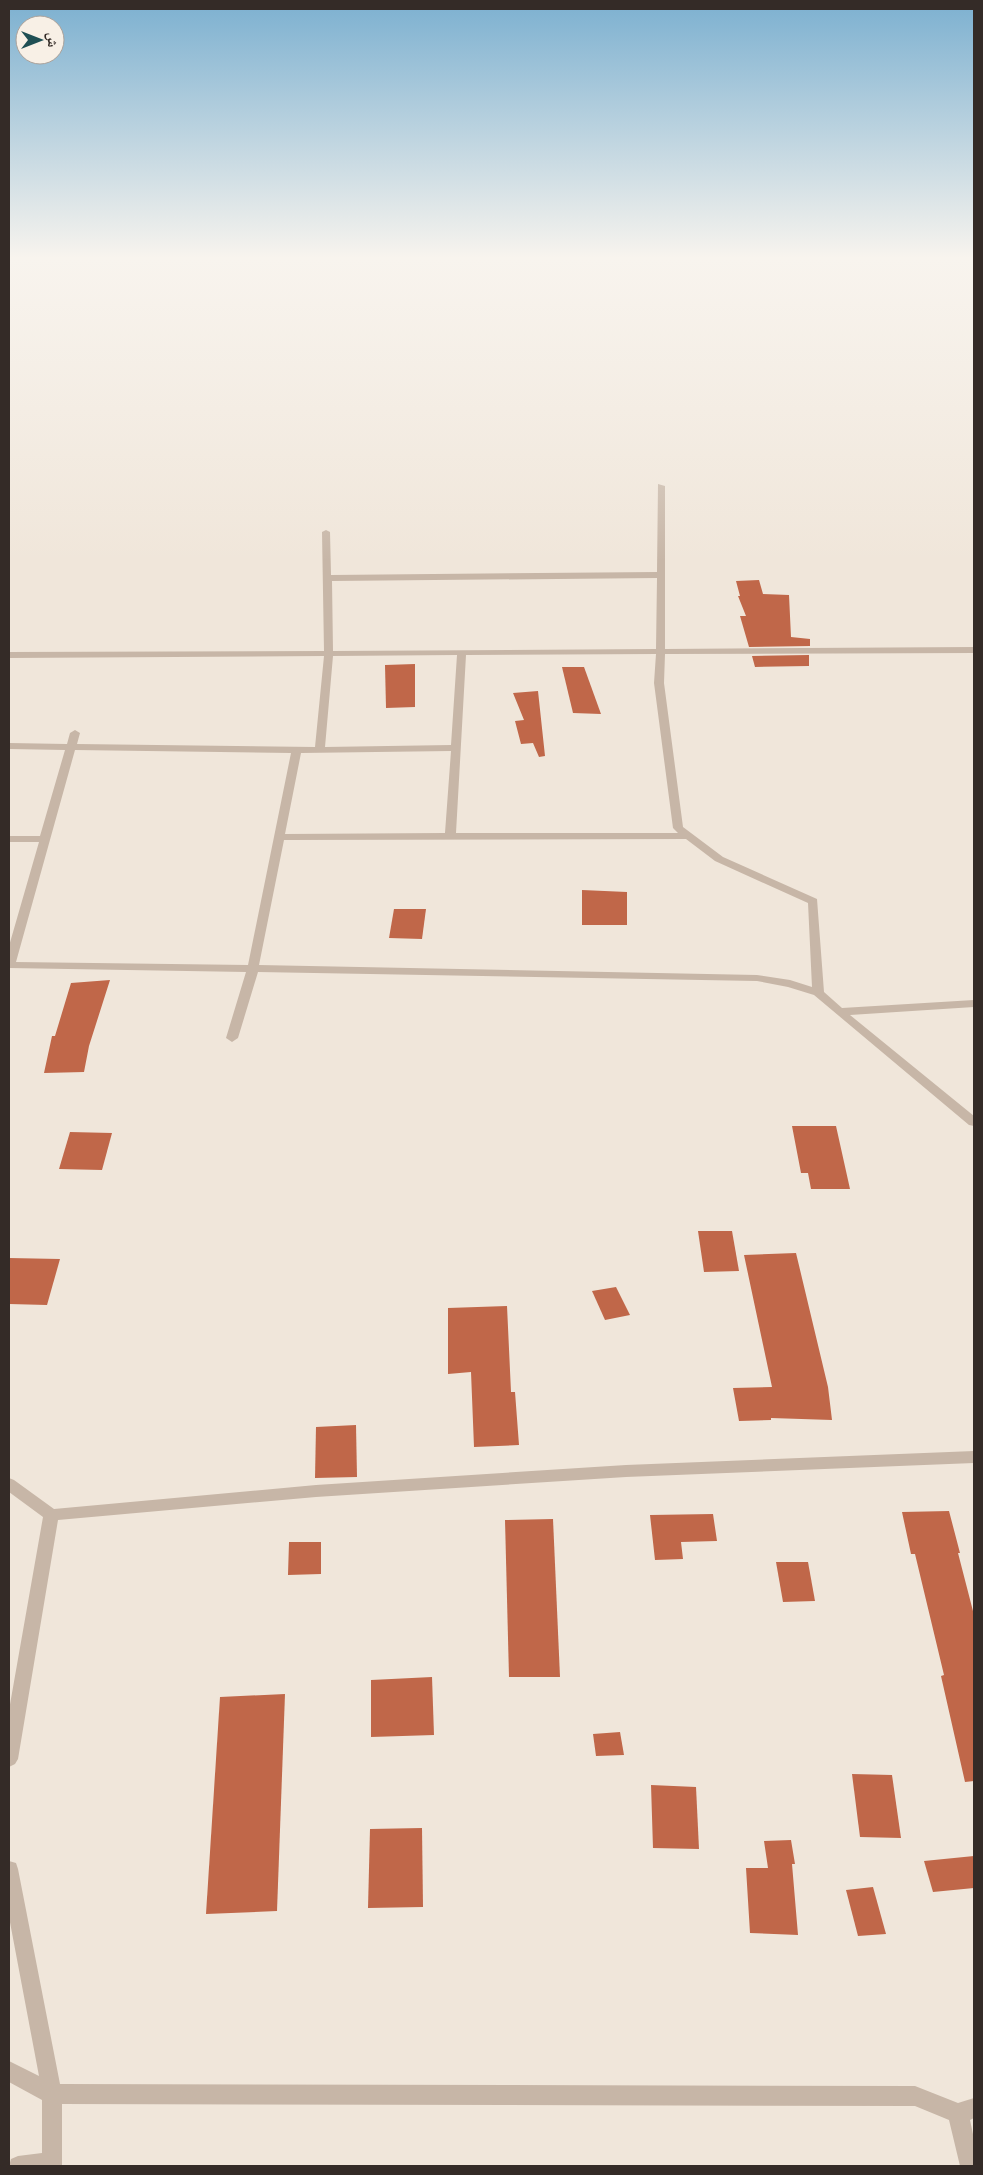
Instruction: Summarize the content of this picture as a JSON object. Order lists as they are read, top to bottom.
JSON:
{
  "north": "right"
}
